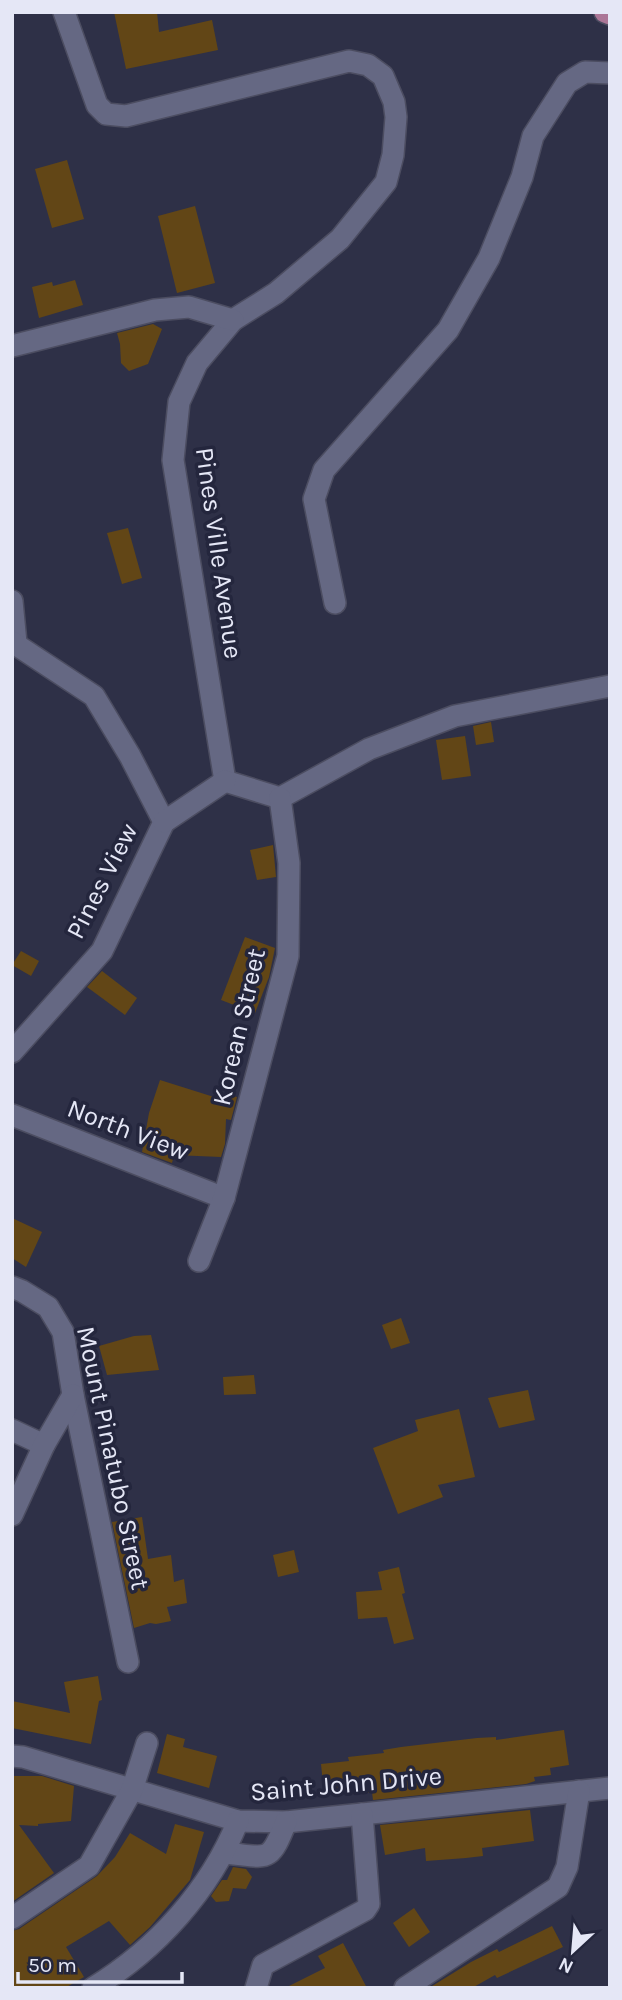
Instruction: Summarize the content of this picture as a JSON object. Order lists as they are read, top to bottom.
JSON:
{
  "streets": {
    "street": [
      "Pines Ville Avenue",
      "Pines View",
      "Korean Street",
      "North View",
      "Mount Pinatubo Street",
      "Saint John Drive"
    ]
  },
  "crossings": [
    ["Korean Street", "North View"]
  ],
  "scale_bar": "50 m",
  "north": "bottom left"
}
